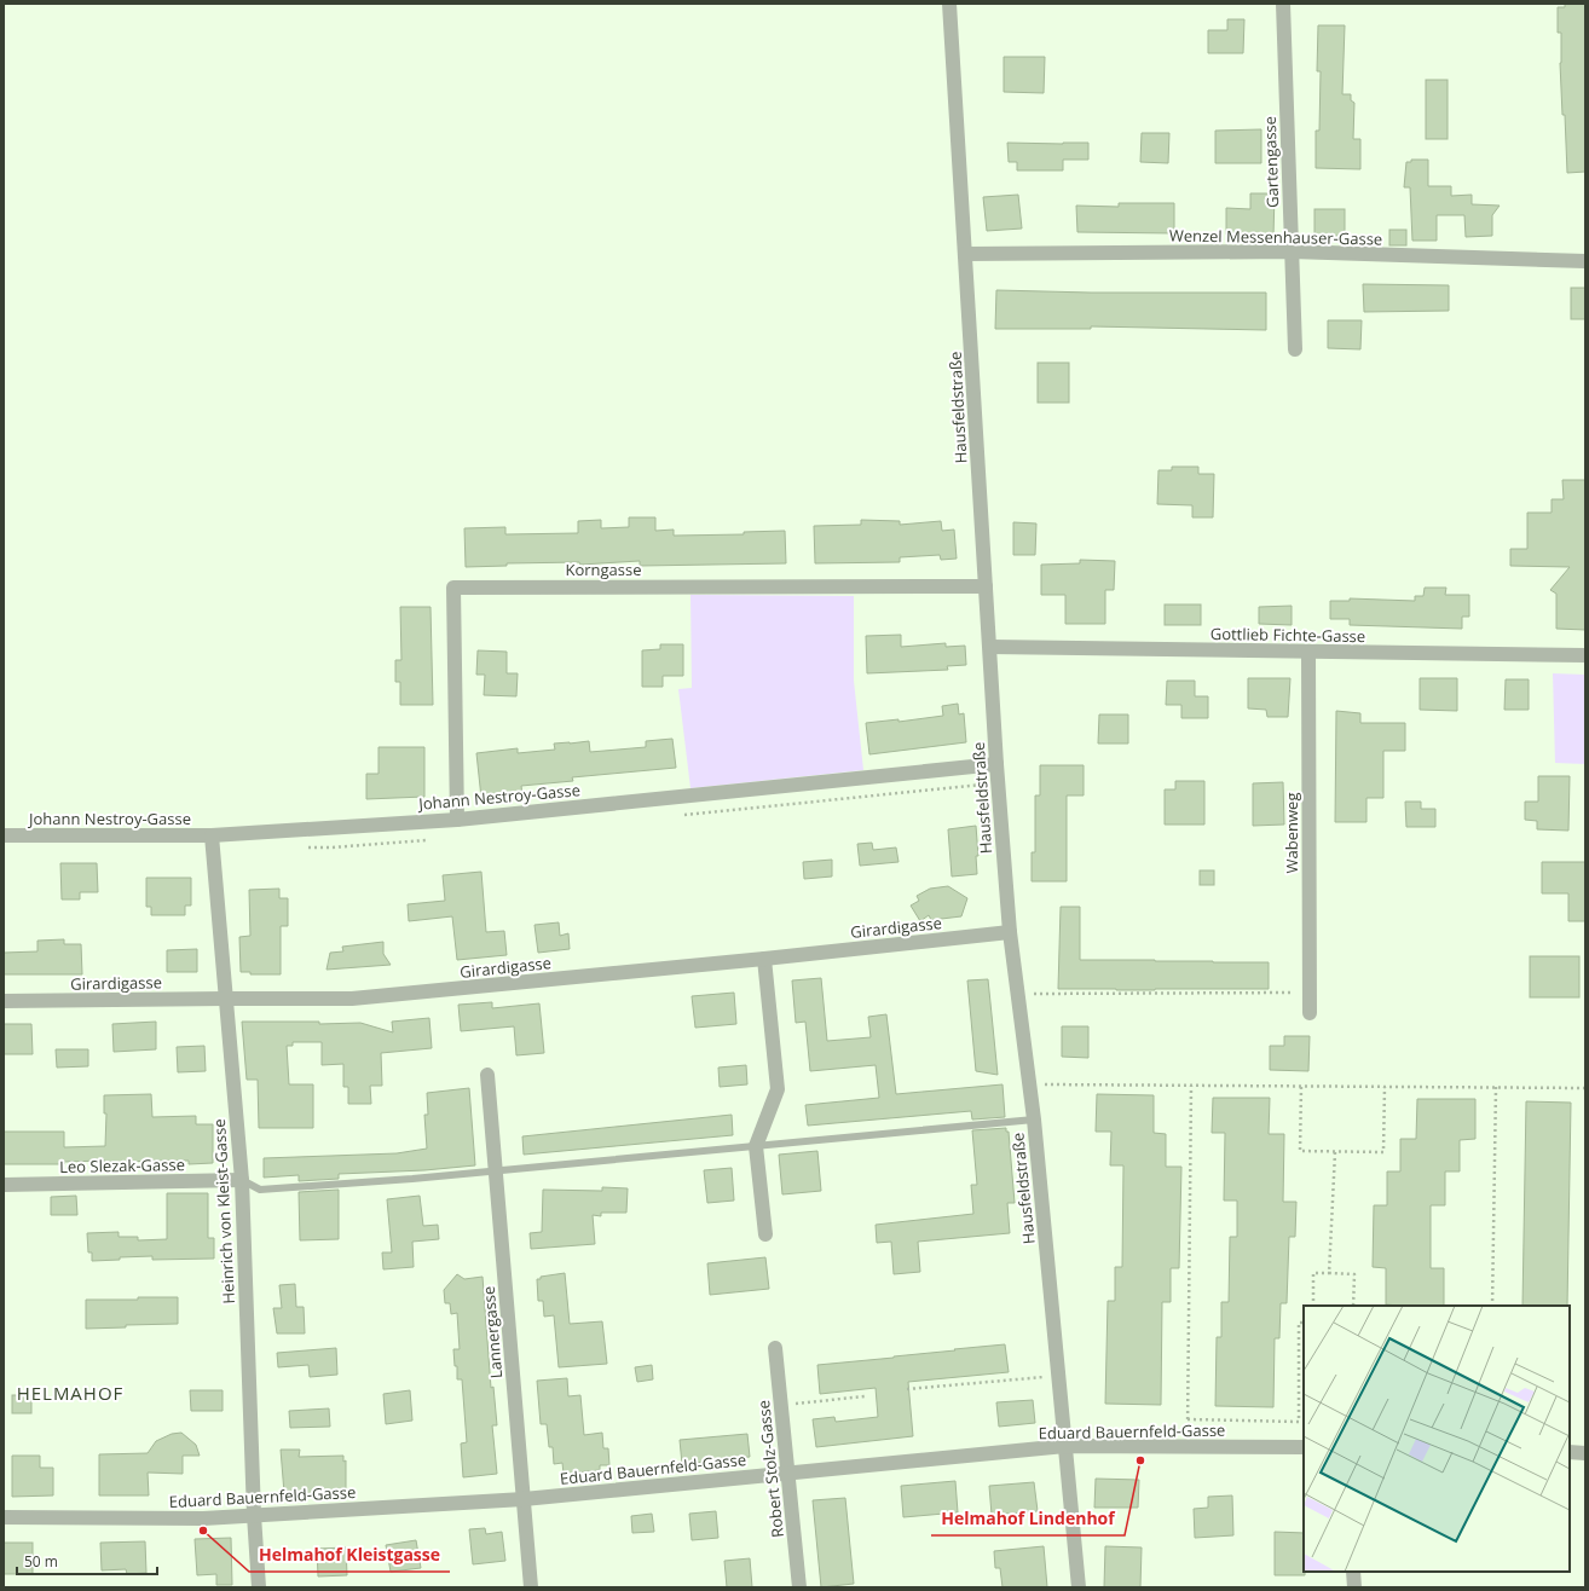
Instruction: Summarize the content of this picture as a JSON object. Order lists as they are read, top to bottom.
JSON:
{
  "streets": {
    "street": [
      "Gartengasse",
      "Wenzel Messenhauser-Gasse",
      "Hausfeldstraße",
      "Korngasse",
      "Gottlieb Fichte-Gasse",
      "Johann Nestroy-Gasse",
      "Wabenweg",
      "Girardigasse",
      "Leo Slezak-Gasse",
      "Heinrich von Kleist-Gasse",
      "Lannergasse",
      "Eduard Bauernfeld-Gasse",
      "Robert Stolz-Gasse"
    ]
  },
  "crossings": [
    ["Gartengasse", "Wenzel Messenhauser-Gasse"],
    ["Wenzel Messenhauser-Gasse", "Hausfeldstraße"],
    ["Hausfeldstraße", "Korngasse"],
    ["Hausfeldstraße", "Gottlieb Fichte-Gasse"],
    ["Hausfeldstraße", "Johann Nestroy-Gasse"],
    ["Hausfeldstraße", "Girardigasse"],
    ["Hausfeldstraße", "Eduard Bauernfeld-Gasse"],
    ["Korngasse", "Johann Nestroy-Gasse"],
    ["Gottlieb Fichte-Gasse", "Wabenweg"],
    ["Johann Nestroy-Gasse", "Heinrich von Kleist-Gasse"],
    ["Girardigasse", "Heinrich von Kleist-Gasse"],
    ["Leo Slezak-Gasse", "Heinrich von Kleist-Gasse"],
    ["Heinrich von Kleist-Gasse", "Eduard Bauernfeld-Gasse"],
    ["Lannergasse", "Eduard Bauernfeld-Gasse"],
    ["Eduard Bauernfeld-Gasse", "Robert Stolz-Gasse"]
  ],
  "districts": ["HELMAHOF"],
  "places": ["Helmahof Lindenhof", "Helmahof Kleistgasse"],
  "scale_bar": "50 m"
}
